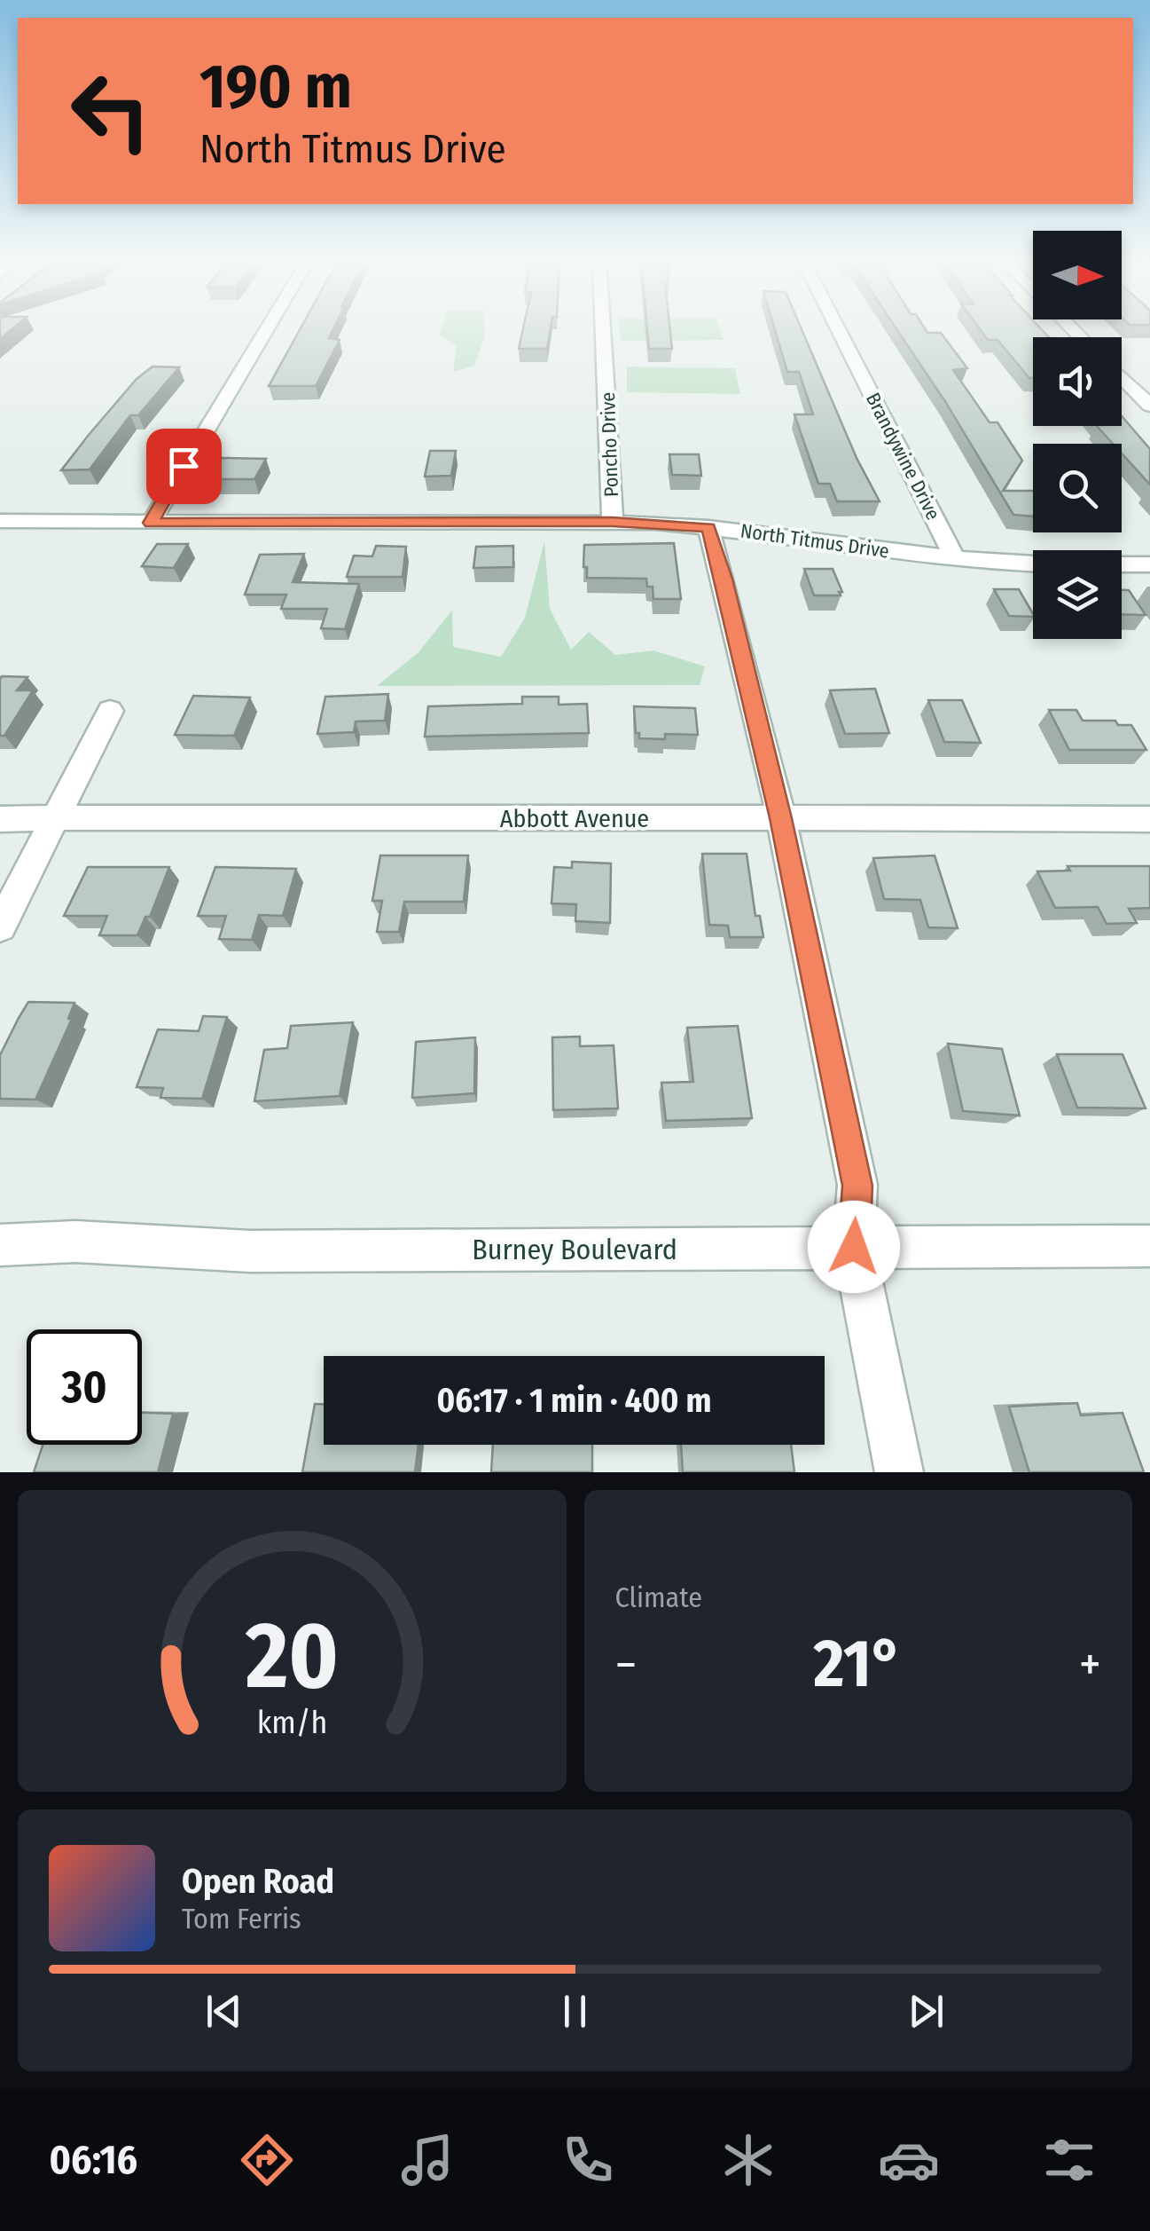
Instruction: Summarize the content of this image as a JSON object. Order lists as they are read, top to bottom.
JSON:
{
  "streets": {
    "street": [
      "Poncho Drive",
      "Brandywine Drive",
      "North Titmus Drive",
      "Abbott Avenue",
      "Burney Boulevard"
    ]
  },
  "crossings": [
    ["Poncho Drive", "North Titmus Drive"],
    ["Brandywine Drive", "North Titmus Drive"]
  ],
  "north": "right",
  "page": {
    "turn": ["190 m", "North Titmus Drive"],
    "limit": "30",
    "trip": "06:17 · 1 min · 400 m",
    "tile": "Climate",
    "heat": ["−", "21°", "+"],
    "song": ["Open Road", "Tom Ferris"],
    "tabs": "06:16",
    "gauge": ["20", "km/h"]
  }
}
